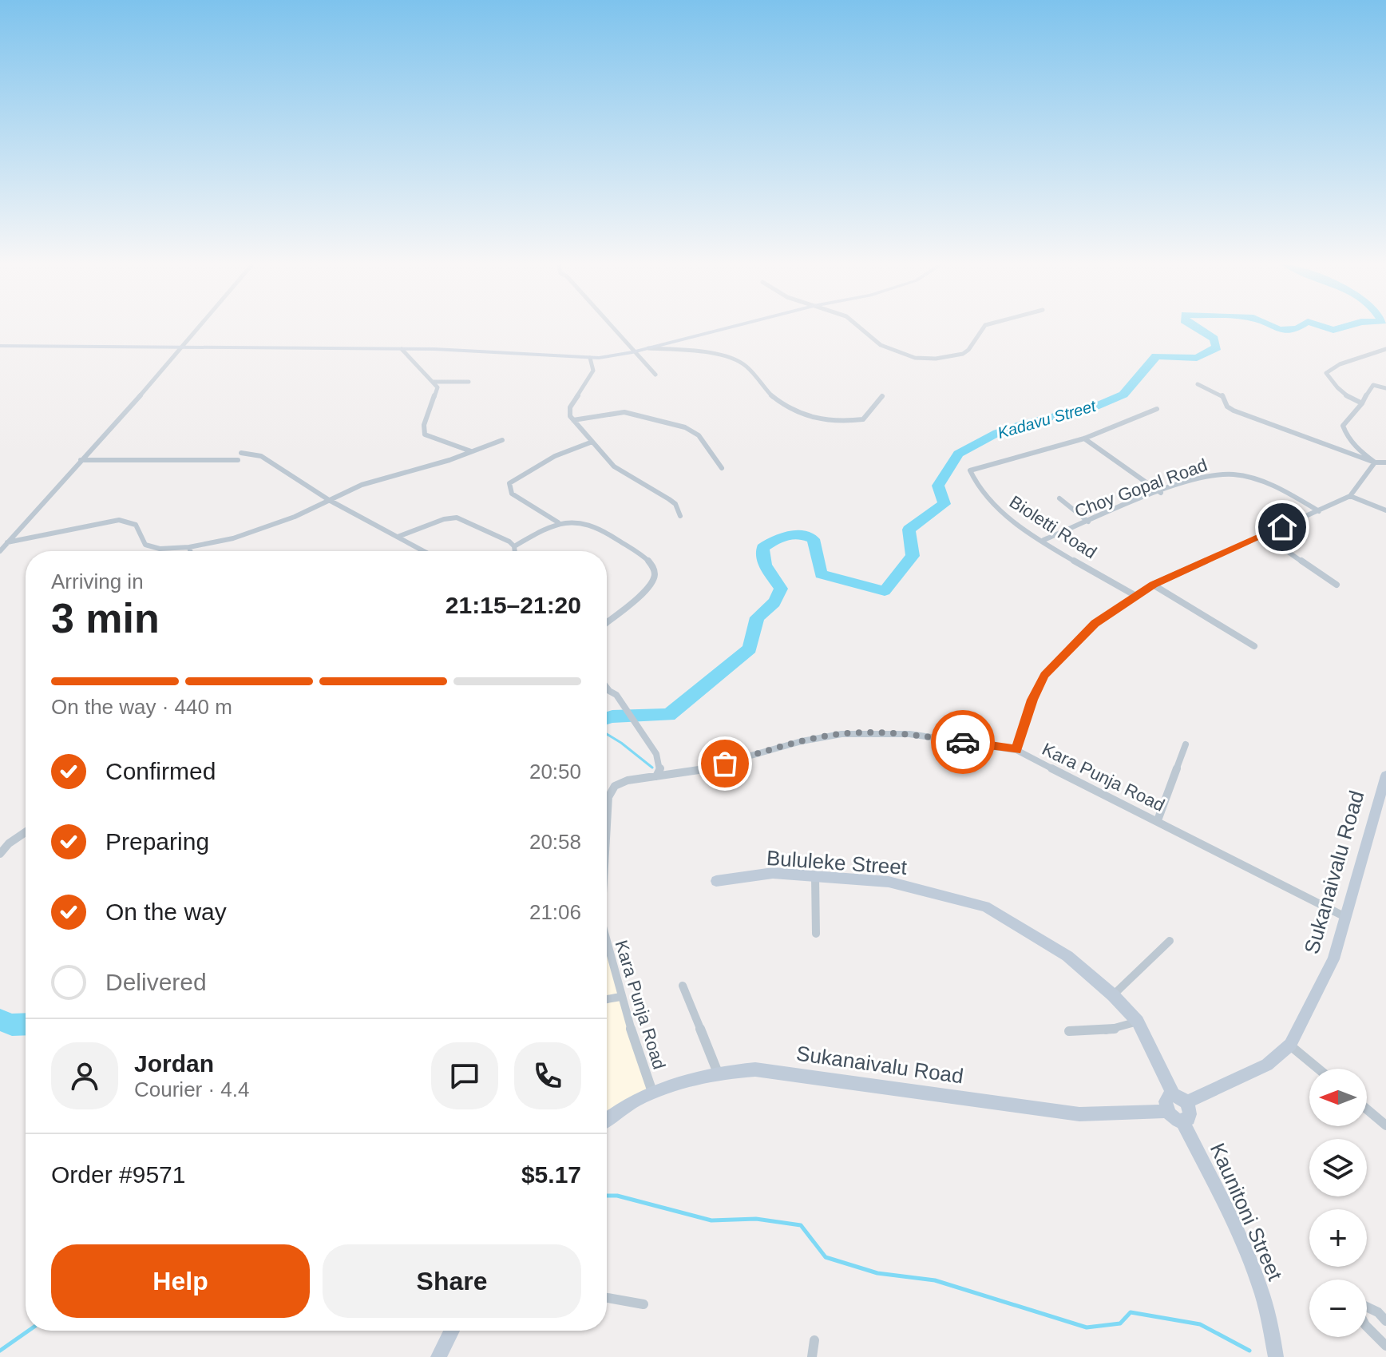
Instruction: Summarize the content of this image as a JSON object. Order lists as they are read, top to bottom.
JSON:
{
  "streets": {
    "street": [
      "Choy Gopal Road",
      "Bioletti Road",
      "Kara Punja Road",
      "Bululeke Street",
      "Sukanaivalu Road",
      "Kaunitoni Street"
    ]
  },
  "crossings": [
    ["Choy Gopal Road", "Bioletti Road"],
    ["Kara Punja Road", "Sukanaivalu Road"],
    ["Bululeke Street", "Sukanaivalu Road"]
  ],
  "water": ["Kadavu Street"],
  "north": "left",
  "page": {
    "heading": ["3 min", "Arriving in", "21:15–21:20"],
    "panel": [
      "Jordan",
      "Courier · 4.4",
      "Order #9571",
      "$5.17"
    ],
    "bar": "On the way · 440 m",
    "list": [
      ["Confirmed", "20:50"],
      ["Preparing", "20:58"],
      ["On the way", "21:06"],
      "Delivered"
    ],
    "map_buttons": ["+", "−"],
    "buttons": ["Help", "Share"]
  }
}
